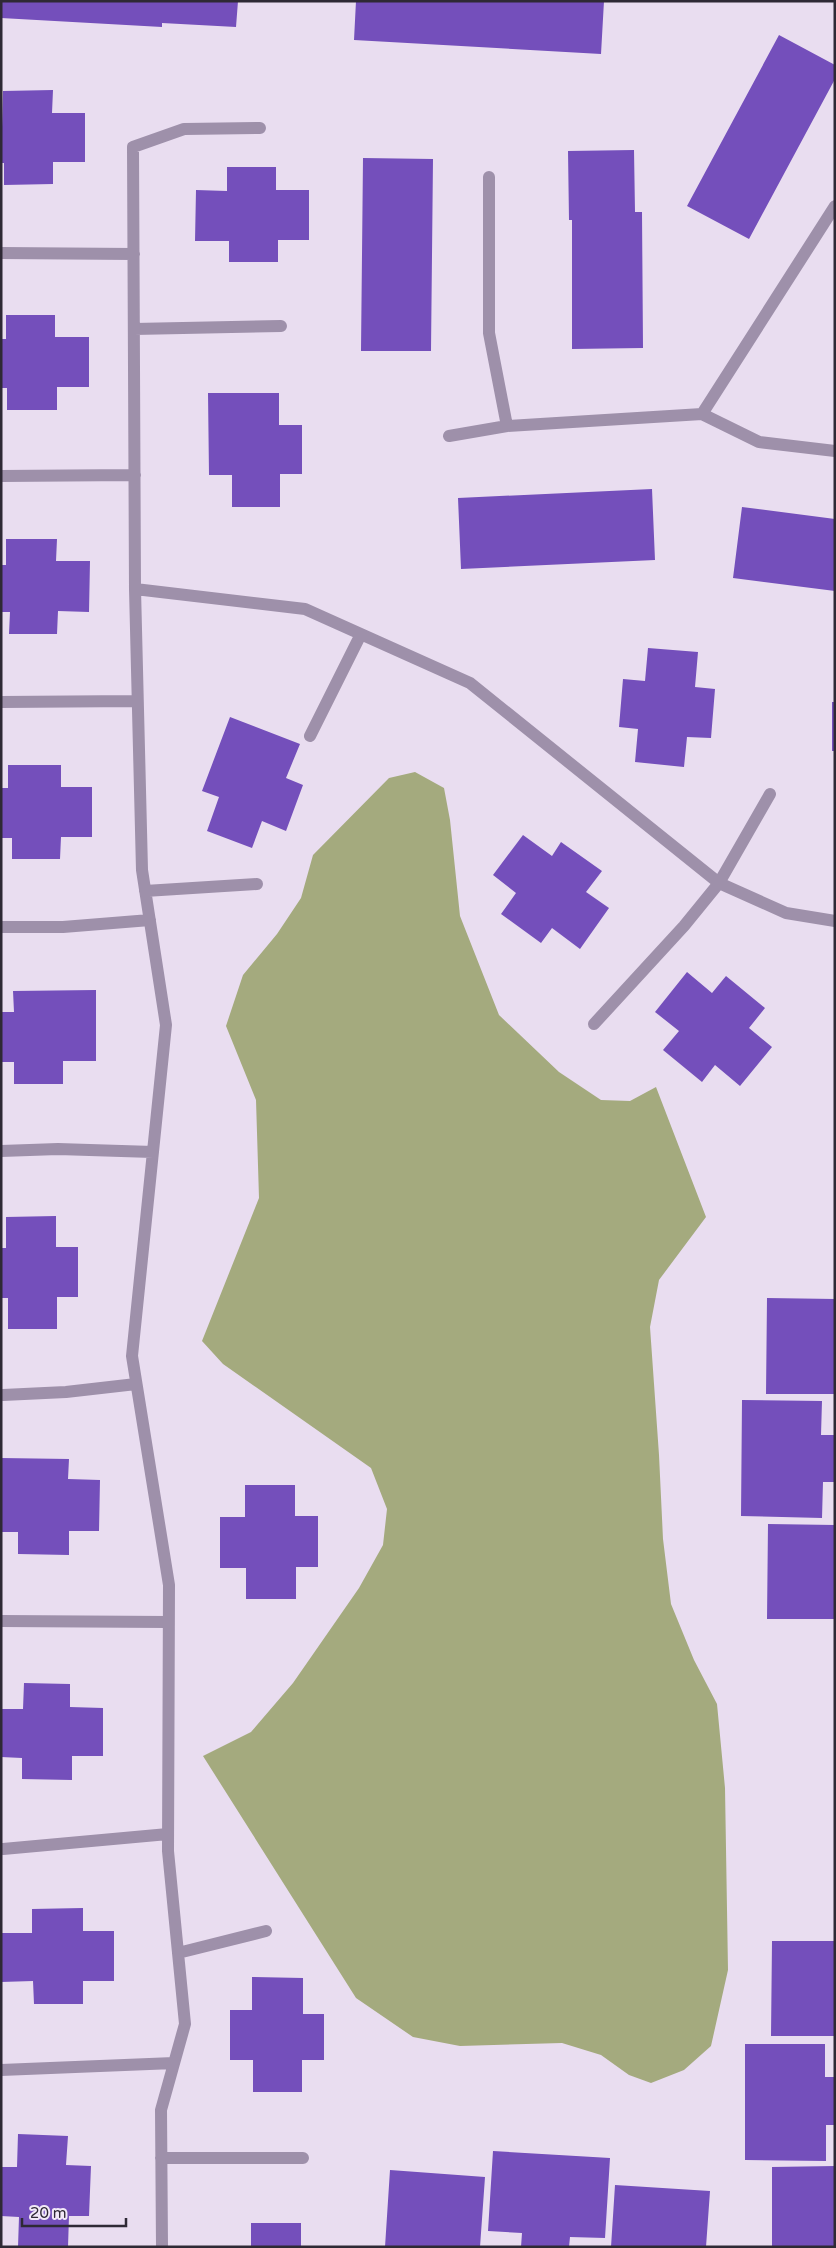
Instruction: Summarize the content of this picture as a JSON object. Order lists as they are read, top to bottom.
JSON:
{
  "scale_bar": "20 m"
}
